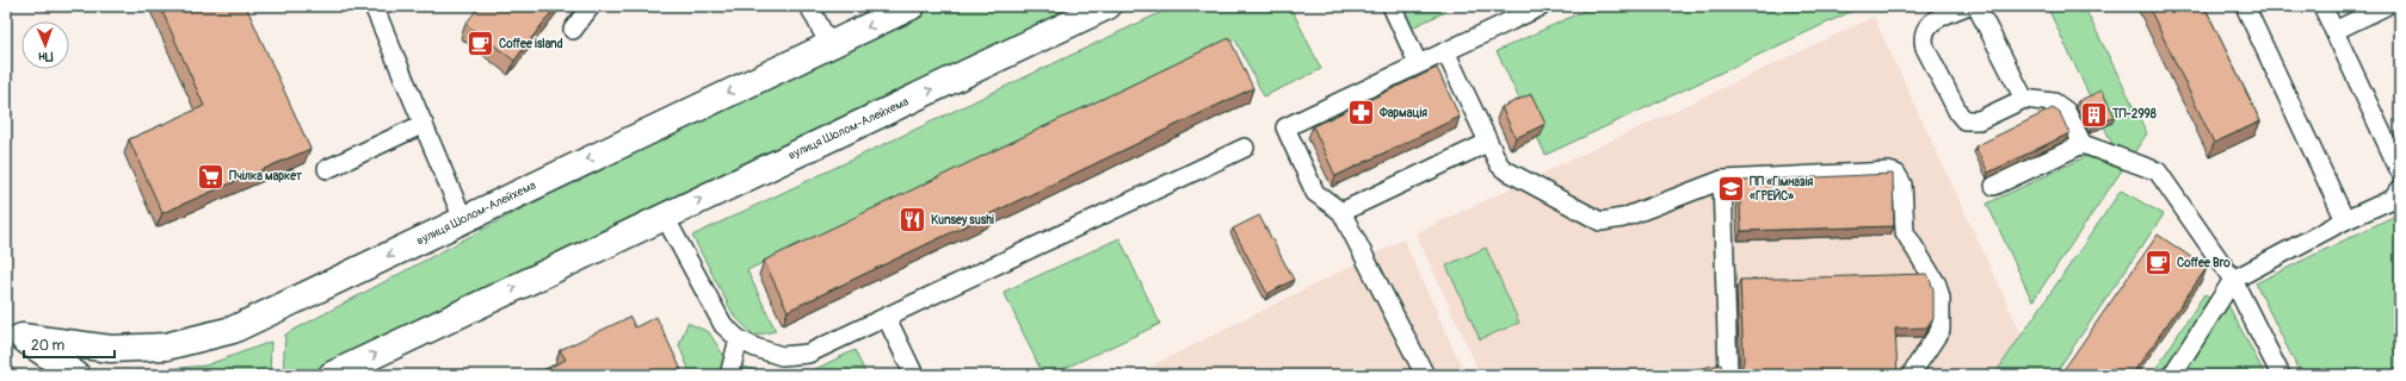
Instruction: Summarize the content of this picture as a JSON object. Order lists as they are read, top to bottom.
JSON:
{
  "streets": {
    "street": ["вулиця Шолом-Алейхема"]
  },
  "places": {
    "cafe": ["Coffee island", "Coffee Bro"],
    "pharmacy": ["Фармація"],
    "building": ["ТП-2998"],
    "supermarket": ["Пчілка маркет"],
    "school or university": ["ПП «Гімназія «ГРЕЙС»"],
    "restaurant": ["Kunsey sushi"]
  },
  "scale_bar": "20 m",
  "north": "bottom"
}
